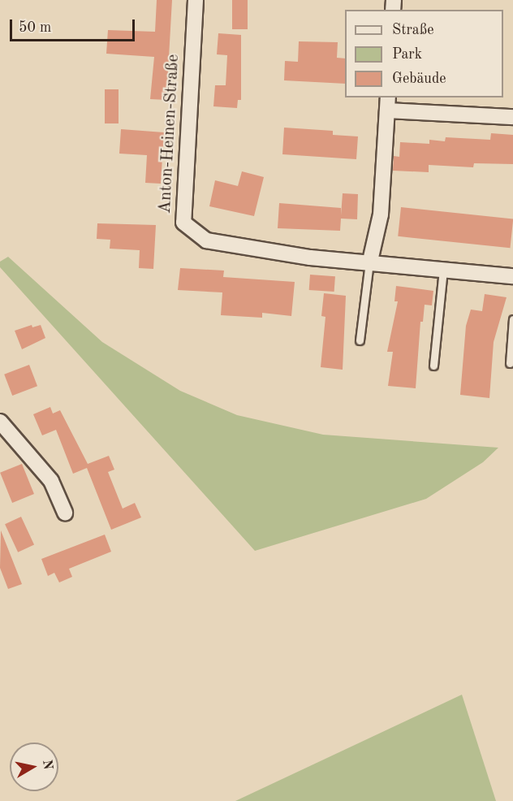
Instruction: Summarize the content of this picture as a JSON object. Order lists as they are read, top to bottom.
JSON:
{
  "streets": {
    "street": ["Anton-Heinen-Straße"]
  },
  "legend": ["Straße", "Park", "Gebäude"],
  "scale_bar": "50 m",
  "north": "right"
}
